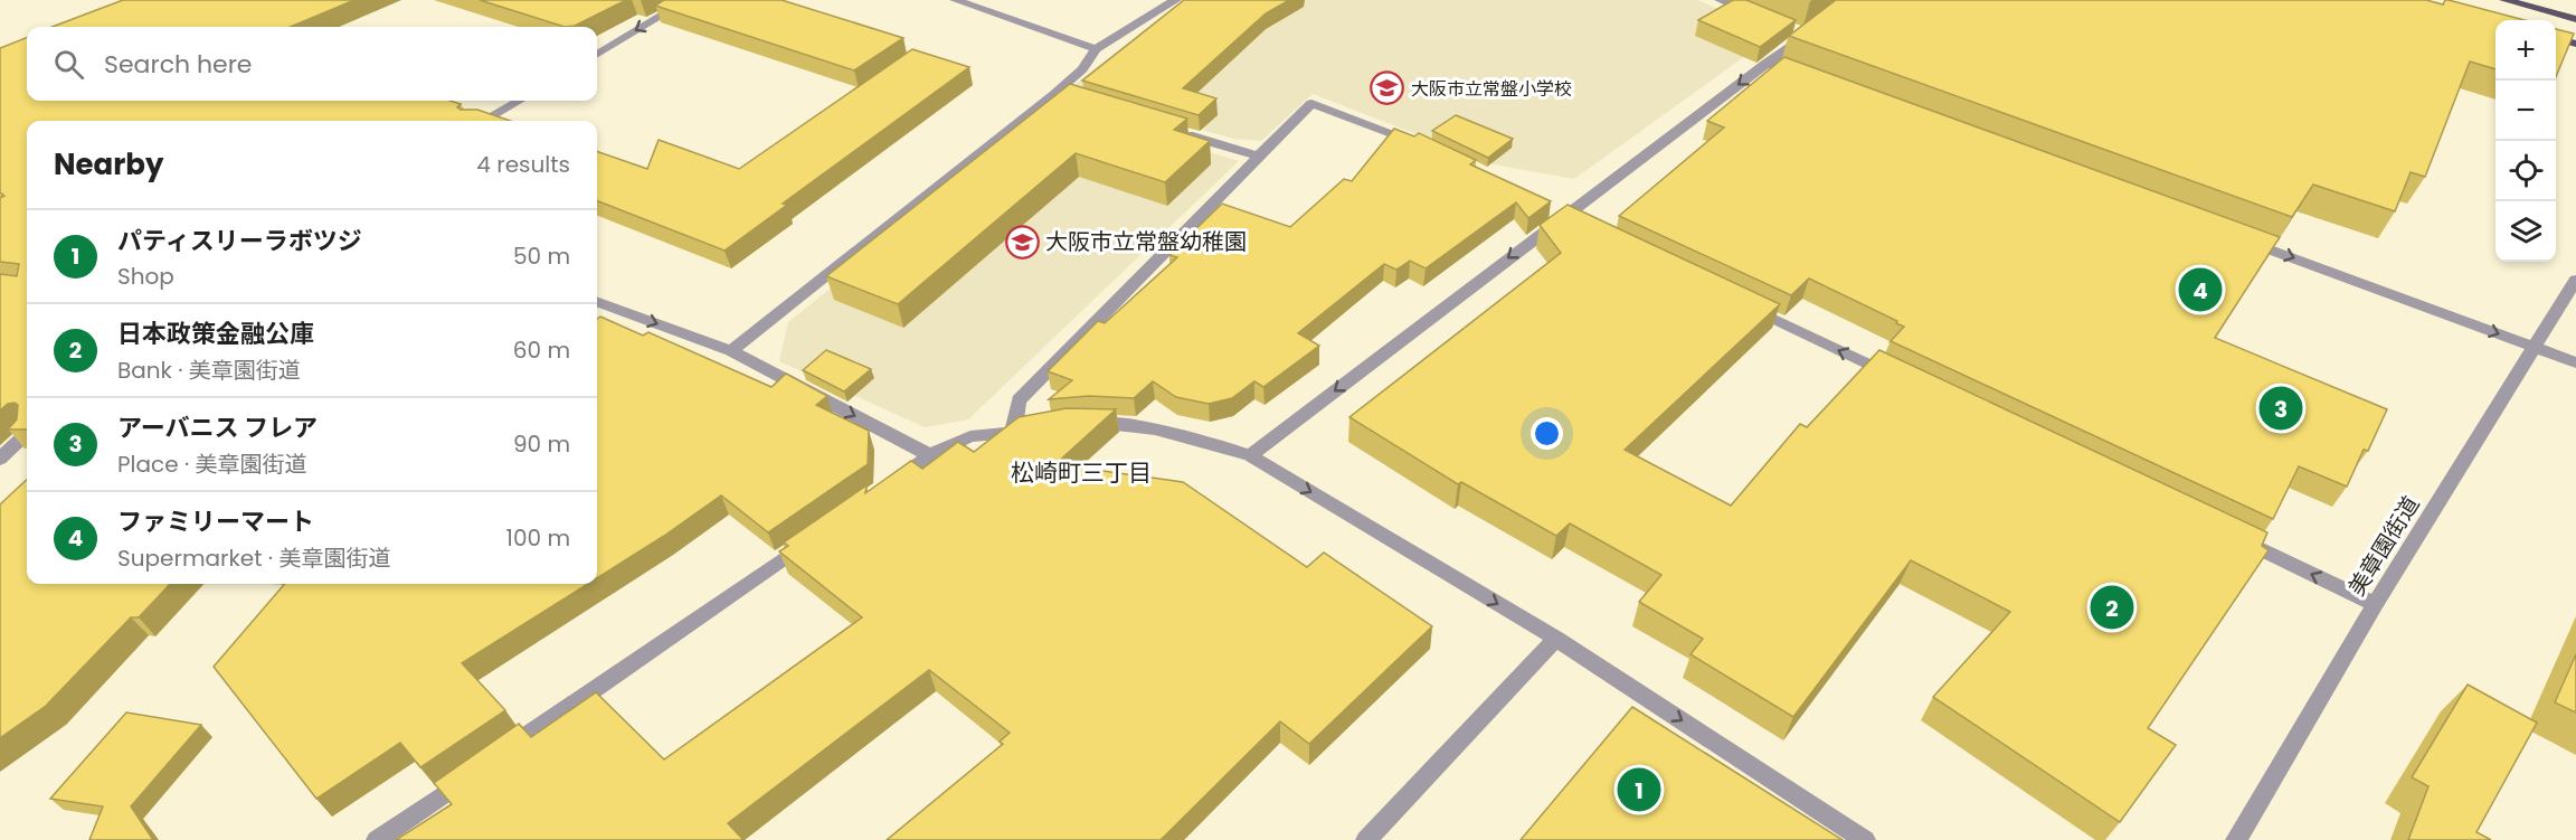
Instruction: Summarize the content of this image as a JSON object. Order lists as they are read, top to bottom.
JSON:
{
  "streets": {
    "street": ["美章園街道"]
  },
  "districts": ["松崎町三丁目"],
  "places": {
    "school or university": ["大阪市立常盤小学校", "大阪市立常盤幼稚園"]
  },
  "page": {
    "map_buttons": ["+", "−"],
    "search": "Search here",
    "heading": ["Nearby", "4 results"],
    "list": [
      {
        "mark": "1",
        "name": "パティスリーラボツジ",
        "note": "Shop",
        "value": "50 m"
      },
      {
        "mark": "2",
        "name": "日本政策金融公庫",
        "note": "Bank · 美章園街道",
        "value": "60 m"
      },
      {
        "mark": "3",
        "name": "アーバニス フレア",
        "note": "Place · 美章園街道",
        "value": "90 m"
      },
      {
        "mark": "4",
        "name": "ファミリーマート",
        "note": "Supermarket · 美章園街道",
        "value": "100 m"
      }
    ],
    "pins": [
      "4",
      "3",
      "2",
      "1"
    ]
  }
}
